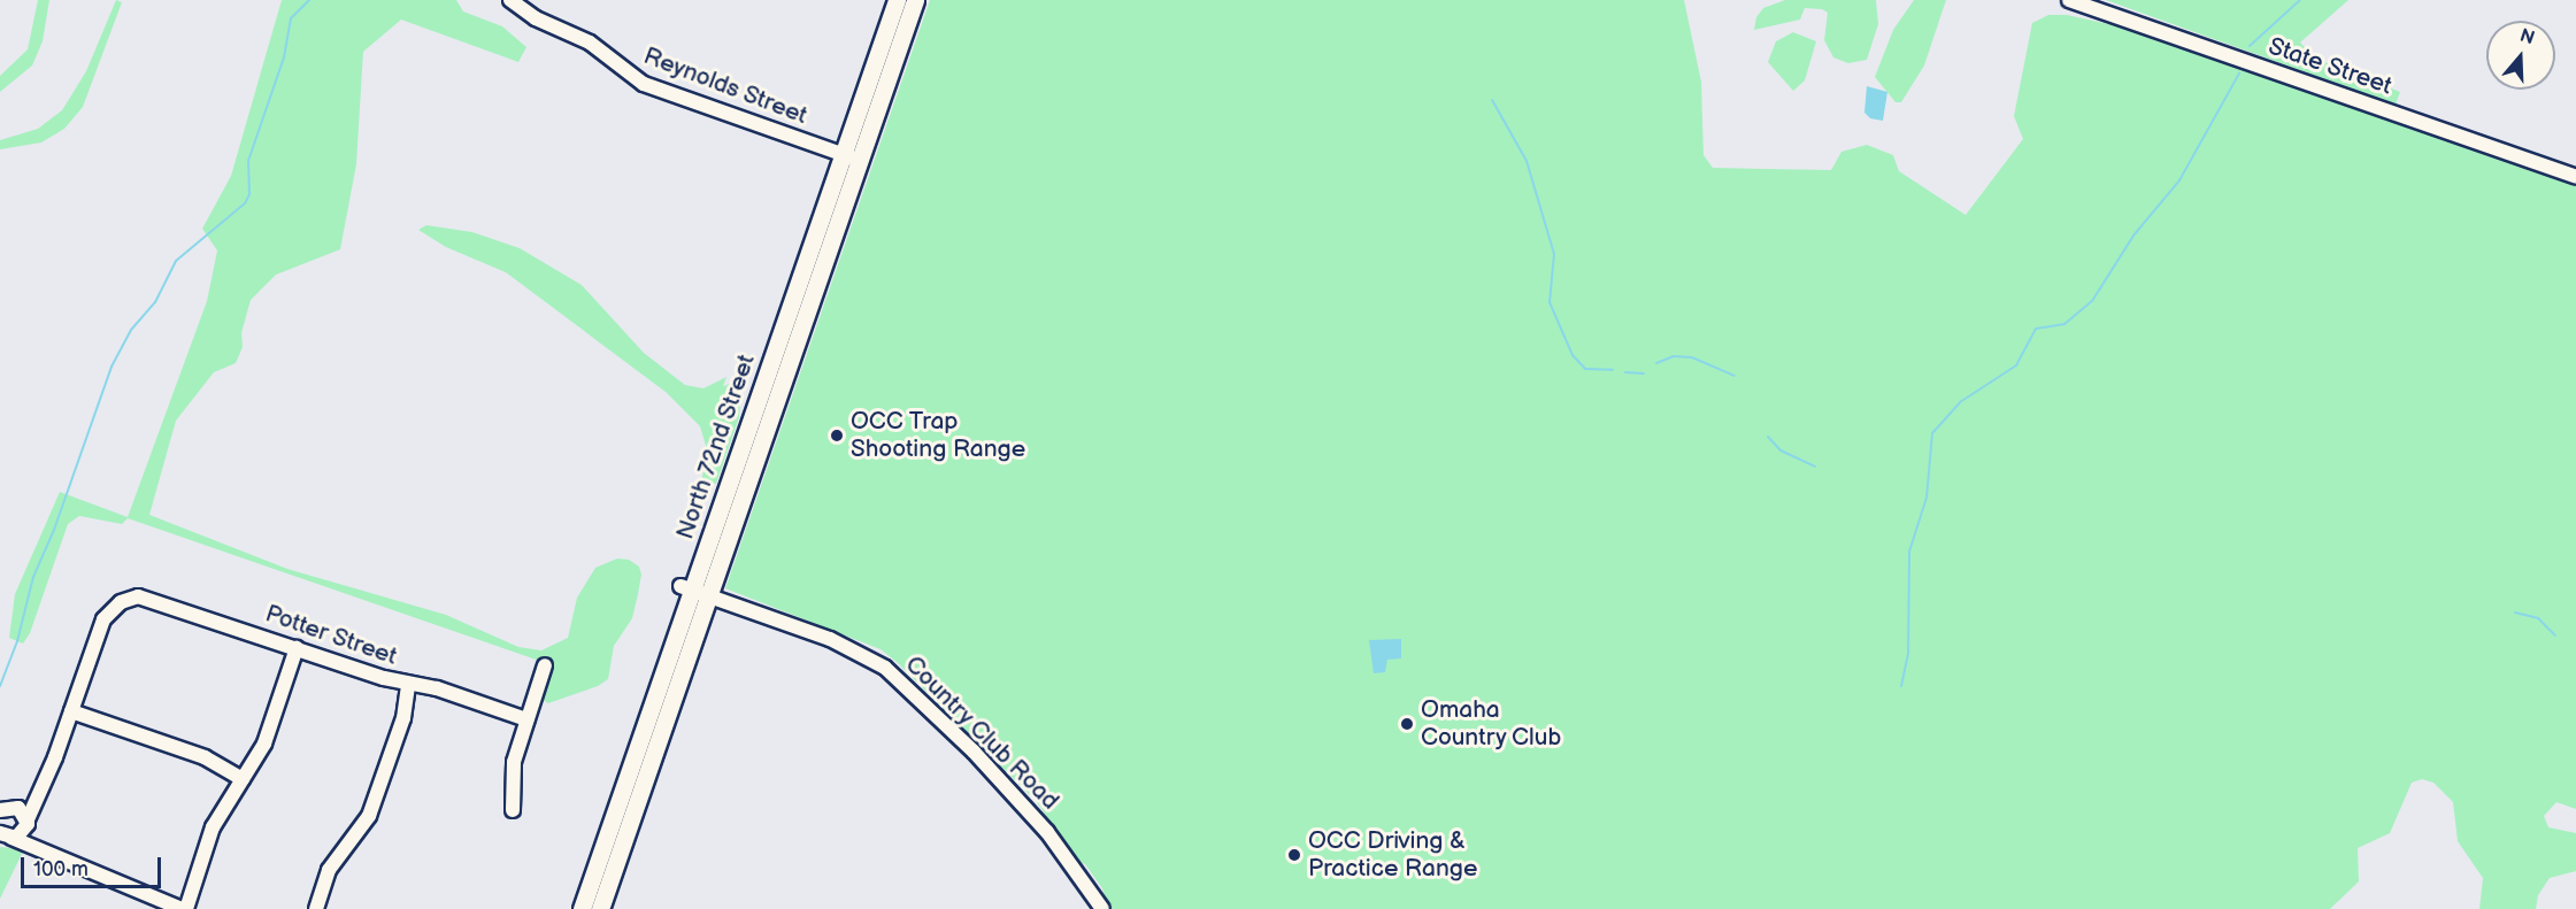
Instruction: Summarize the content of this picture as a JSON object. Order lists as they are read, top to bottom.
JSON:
{
  "streets": {
    "main road": ["North 72nd Street"],
    "street": [
      "State Street",
      "Reynolds Street",
      "Potter Street",
      "Country Club Road"
    ]
  },
  "crossings": [
    ["Reynolds Street", "North 72nd Street"],
    ["North 72nd Street", "Country Club Road"]
  ],
  "places": ["OCC Trap Shooting Range", "Omaha Country Club", "OCC Driving & Practice Range"],
  "scale_bar": "100 m",
  "north": "top"
}
